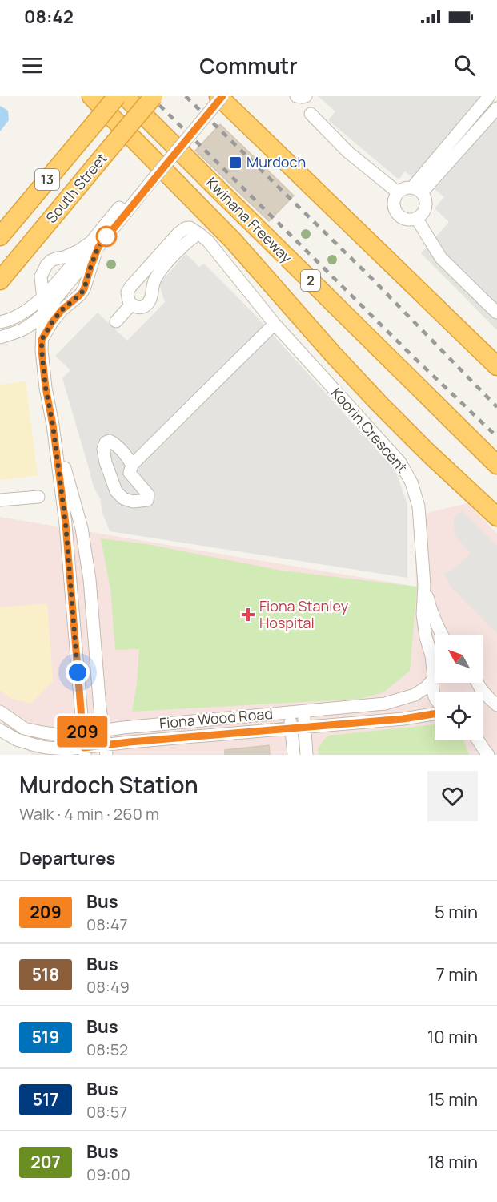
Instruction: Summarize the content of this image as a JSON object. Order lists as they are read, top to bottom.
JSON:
{
  "streets": {
    "highway": [
      "13",
      "South Street",
      "Kwinana Freeway",
      "2"
    ],
    "street": ["Koorin Crescent", "Fiona Wood Road"]
  },
  "places": {
    "transit": ["Murdoch"],
    "health": ["Fiona Stanley Hospital"]
  },
  "lines": ["bus line 209"],
  "north": "top left",
  "page": {
    "status": "08:42",
    "header": "Commutr",
    "on_map": "209",
    "heading": [
      ["Murdoch Station", "Walk · 4 min · 260 m"],
      "Departures"
    ],
    "list": [
      {
        "mark": "209",
        "name": "Bus",
        "note": "08:47",
        "value": "5 min"
      },
      {
        "mark": "518",
        "name": "Bus",
        "note": "08:49",
        "value": "7 min"
      },
      {
        "mark": "519",
        "name": "Bus",
        "note": "08:52",
        "value": "10 min"
      },
      {
        "mark": "517",
        "name": "Bus",
        "note": "08:57",
        "value": "15 min"
      },
      {
        "mark": "207",
        "name": "Bus",
        "note": "09:00",
        "value": "18 min"
      }
    ]
  }
}
